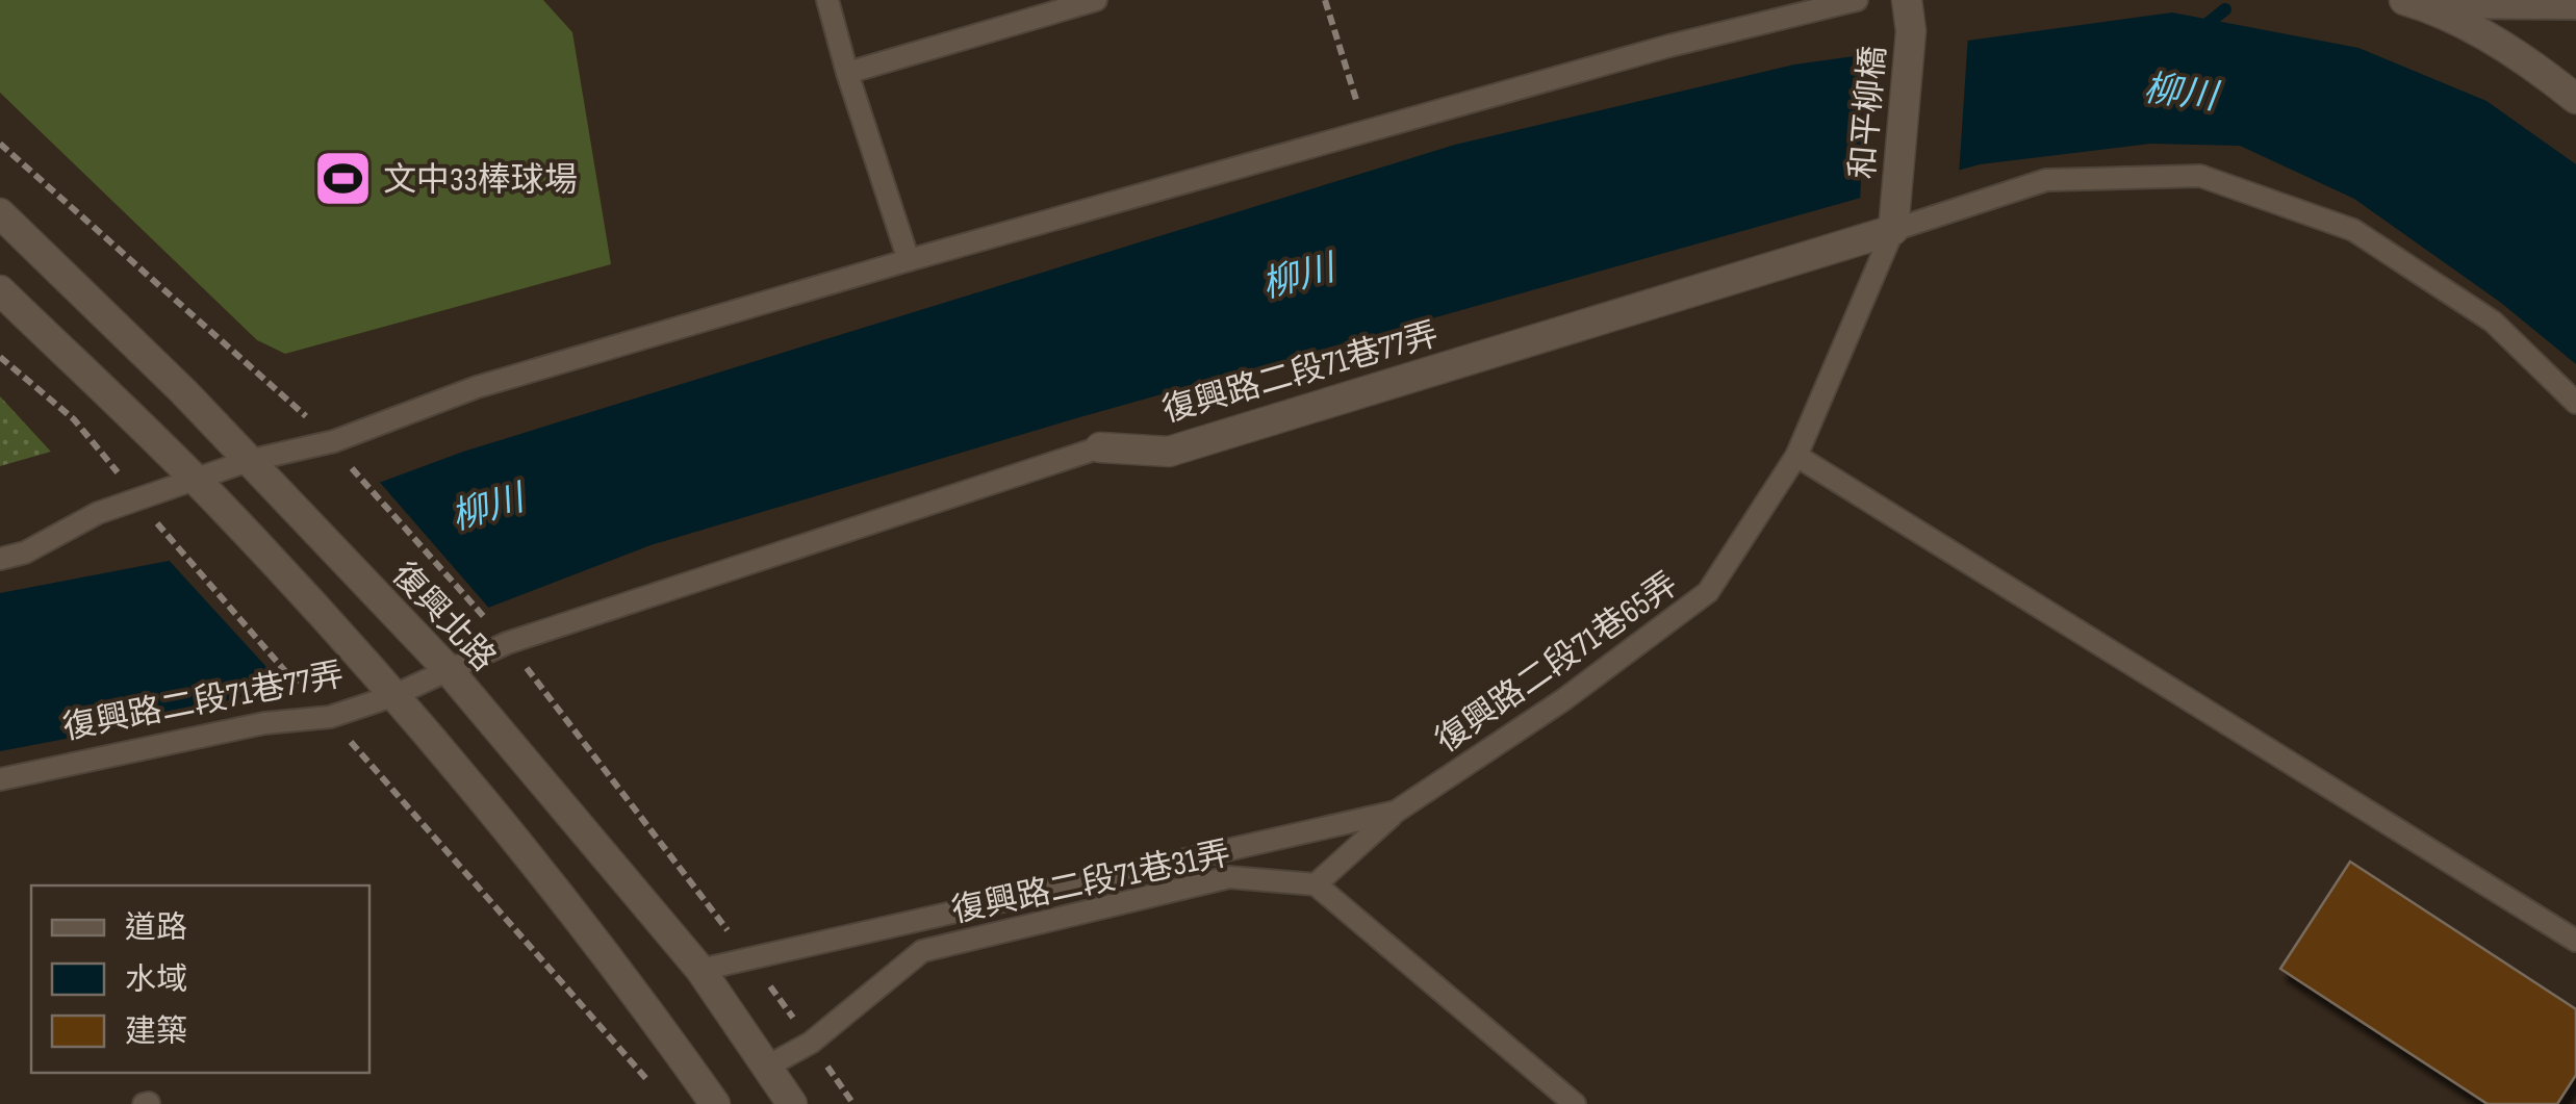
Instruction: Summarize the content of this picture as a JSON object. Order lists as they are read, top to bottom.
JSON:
{
  "streets": {
    "street": ["和平柳橋", "復興路二段71巷77弄", "復興北路"],
    "lane": ["復興路二段71巷65弄", "復興路二段71巷31弄"]
  },
  "crossings": [
    ["和平柳橋", "復興路二段71巷77弄"],
    ["和平柳橋", "復興路二段71巷65弄"],
    ["復興路二段71巷77弄", "復興北路"],
    ["復興路二段71巷77弄", "復興路二段71巷65弄"],
    ["復興北路", "復興路二段71巷65弄"],
    ["復興北路", "復興路二段71巷31弄"]
  ],
  "water": ["柳川"],
  "places": {
    "sports": ["文中33棒球場"]
  },
  "legend": ["道路", "水域", "建築"]
}
